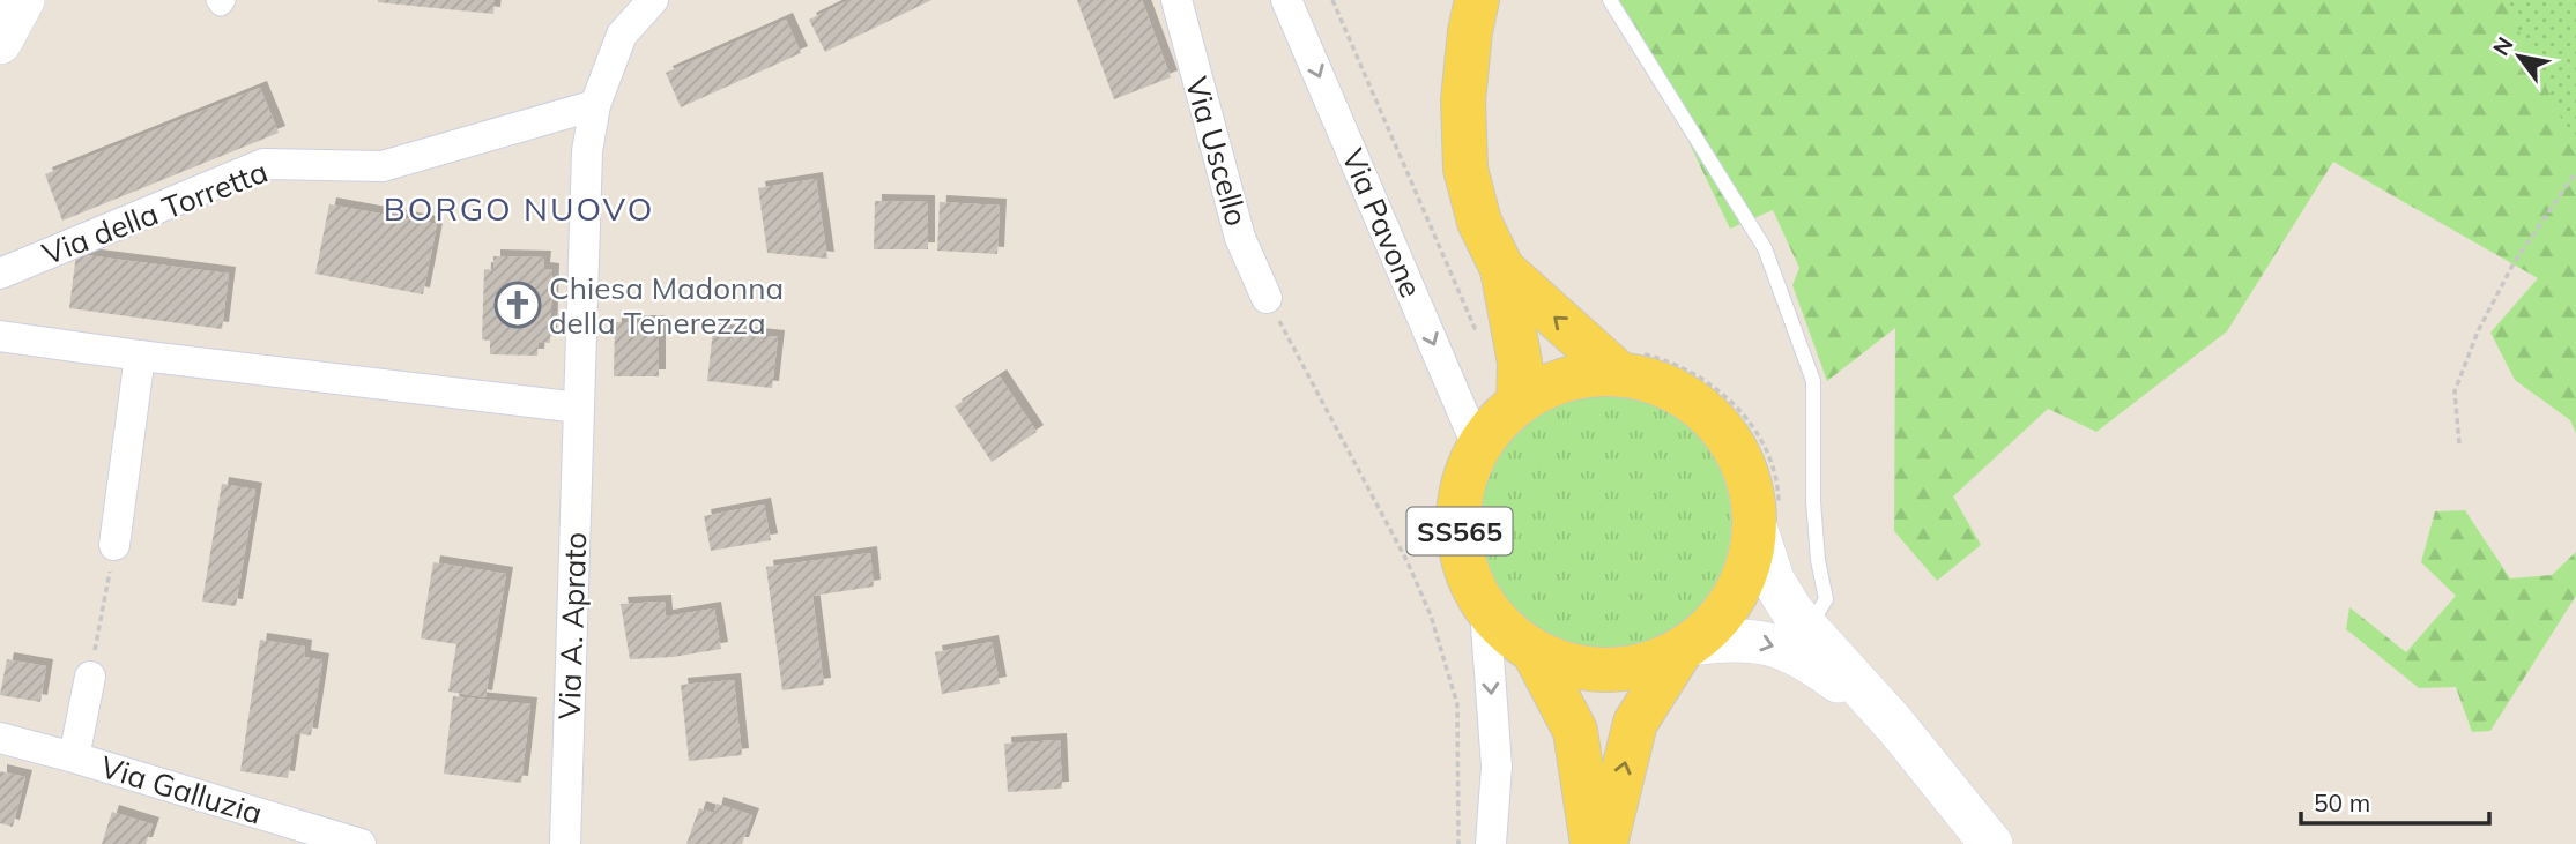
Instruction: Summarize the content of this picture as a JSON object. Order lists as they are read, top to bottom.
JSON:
{
  "streets": {
    "main road": ["SS565"],
    "street": [
      "Via Uscello",
      "Via della Torretta",
      "Via Pavone",
      "Via A. Aprato",
      "Via Galluzia"
    ]
  },
  "crossings": [
    ["Via della Torretta", "Via A. Aprato"],
    ["Via Pavone", "SS565"]
  ],
  "one_way": ["Via Pavone"],
  "districts": ["BORGO NUOVO"],
  "places": {
    "church": ["Chiesa Madonna della Tenerezza"]
  },
  "scale_bar": "50 m",
  "north": "top left"
}
